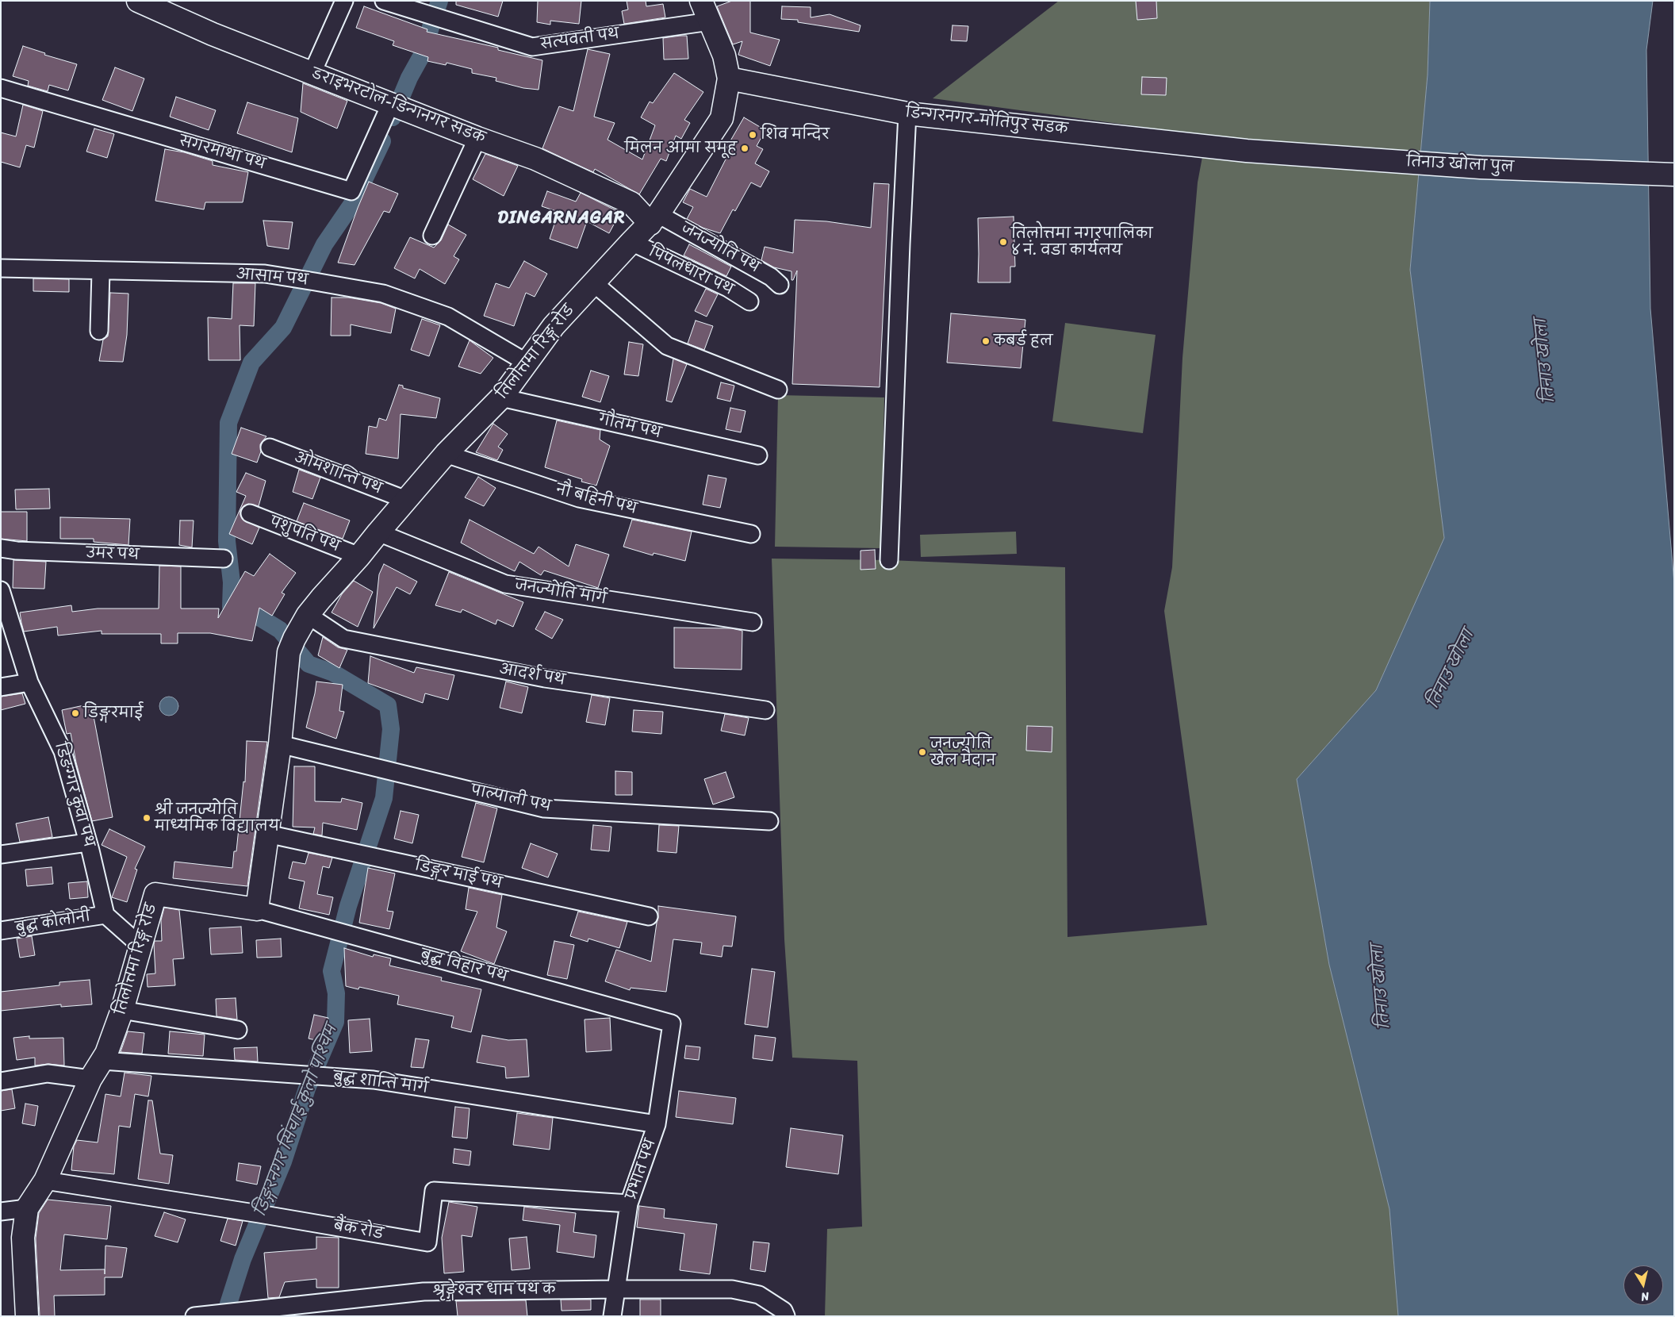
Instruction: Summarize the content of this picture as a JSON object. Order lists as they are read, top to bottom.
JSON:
{
  "streets": {
    "street": [
      "सत्यवती पथ",
      "डराइभरटोल-डिन्गनगर सडक",
      "डिन्गरनगर-मोतिपुर सडक",
      "सगरमाथा पथ",
      "तिनाउ खोला पुल",
      "जनज्योति पथ",
      "पिपलधारा पथ",
      "आसाम पथ",
      "तिलोत्तमा रिङ्ग रोड",
      "गौतम पथ",
      "ओमशान्ति पथ",
      "नौ बहिनी पथ",
      "पशुपति पथ",
      "उमर पथ",
      "जनज्योति मार्ग",
      "आदर्श पथ",
      "डिङग्गर कुवा पथ",
      "पाल्पाली पथ",
      "डिङ्गर माई पथ",
      "बुद्ध कोलोनी",
      "बुद्ध विहार पथ",
      "बुद्ध शान्ति मार्ग",
      "प्रभात पथ",
      "बैंक रोड",
      "श्रृङ्गेश्वर धाम पथ क"
    ]
  },
  "crossings": [
    ["सत्यवती पथ", "तिलोत्तमा रिङ्ग रोड"],
    ["डराइभरटोल-डिन्गनगर सडक", "सगरमाथा पथ"],
    ["डराइभरटोल-डिन्गनगर सडक", "जनज्योति पथ"],
    ["डराइभरटोल-डिन्गनगर सडक", "तिलोत्तमा रिङ्ग रोड"],
    ["डिन्गरनगर-मोतिपुर सडक", "तिनाउ खोला पुल"],
    ["डिन्गरनगर-मोतिपुर सडक", "तिलोत्तमा रिङ्ग रोड"],
    ["जनज्योति पथ", "तिलोत्तमा रिङ्ग रोड"],
    ["पिपलधारा पथ", "तिलोत्तमा रिङ्ग रोड"],
    ["आसाम पथ", "तिलोत्तमा रिङ्ग रोड"],
    ["तिलोत्तमा रिङ्ग रोड", "गौतम पथ"],
    ["तिलोत्तमा रिङ्ग रोड", "ओमशान्ति पथ"],
    ["तिलोत्तमा रिङ्ग रोड", "नौ बहिनी पथ"],
    ["तिलोत्तमा रिङ्ग रोड", "पशुपति पथ"],
    ["तिलोत्तमा रिङ्ग रोड", "जनज्योति मार्ग"],
    ["तिलोत्तमा रिङ्ग रोड", "आदर्श पथ"],
    ["तिलोत्तमा रिङ्ग रोड", "पाल्पाली पथ"],
    ["तिलोत्तमा रिङ्ग रोड", "डिङ्गर माई पथ"],
    ["तिलोत्तमा रिङ्ग रोड", "बुद्ध विहार पथ"],
    ["तिलोत्तमा रिङ्ग रोड", "बुद्ध शान्ति मार्ग"],
    ["तिलोत्तमा रिङ्ग रोड", "बैंक रोड"],
    ["डिङग्गर कुवा पथ", "बुद्ध कोलोनी"],
    ["बुद्ध विहार पथ", "प्रभात पथ"],
    ["बुद्ध शान्ति मार्ग", "प्रभात पथ"],
    ["प्रभात पथ", "बैंक रोड"],
    ["प्रभात पथ", "श्रृङ्गेश्वर धाम पथ क"]
  ],
  "districts": ["DINGARNAGAR"],
  "water": ["तिनाउ खोला", "डिङ्गरनगर सिंचाई कुलो पश्चिम"],
  "places": [
    "शिव मन्दिर",
    "मिलन आमा समूह",
    "तिलोत्तमा नगरपालिका ४ नं. वडा कार्यलय",
    "कबर्ड हल",
    "डिङ्गरमाई",
    "जनज्योति खेल मैदान",
    "श्री जनज्योति माध्यमिक विद्यालय"
  ],
  "north": "bottom"
}
